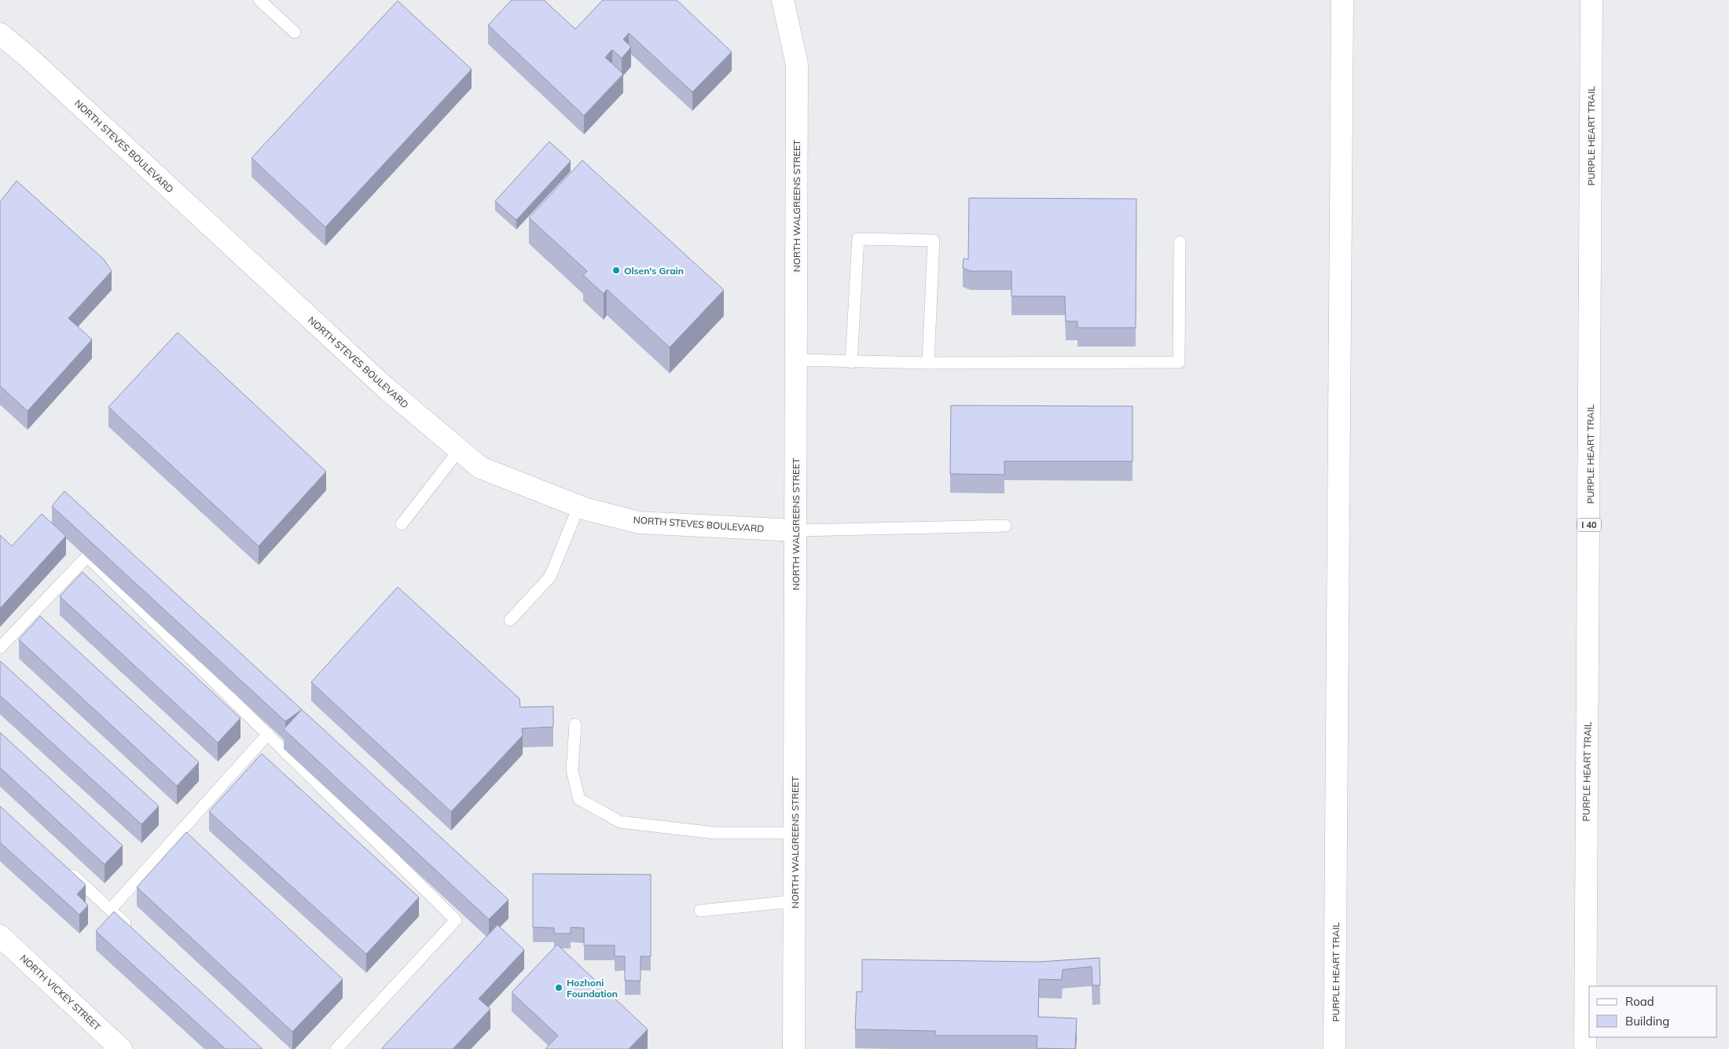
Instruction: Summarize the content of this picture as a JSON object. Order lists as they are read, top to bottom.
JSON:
{
  "streets": {
    "main road": [
      "PURPLE HEART TRAIL",
      "NORTH STEVES BOULEVARD",
      "NORTH WALGREENS STREET",
      "I 40",
      "NORTH VICKEY STREET"
    ]
  },
  "crossings": [
    ["NORTH STEVES BOULEVARD", "NORTH WALGREENS STREET"]
  ],
  "places": ["Olsen's Grain", "Hozhoni Foundation"],
  "legend": ["Road", "Building"]
}
